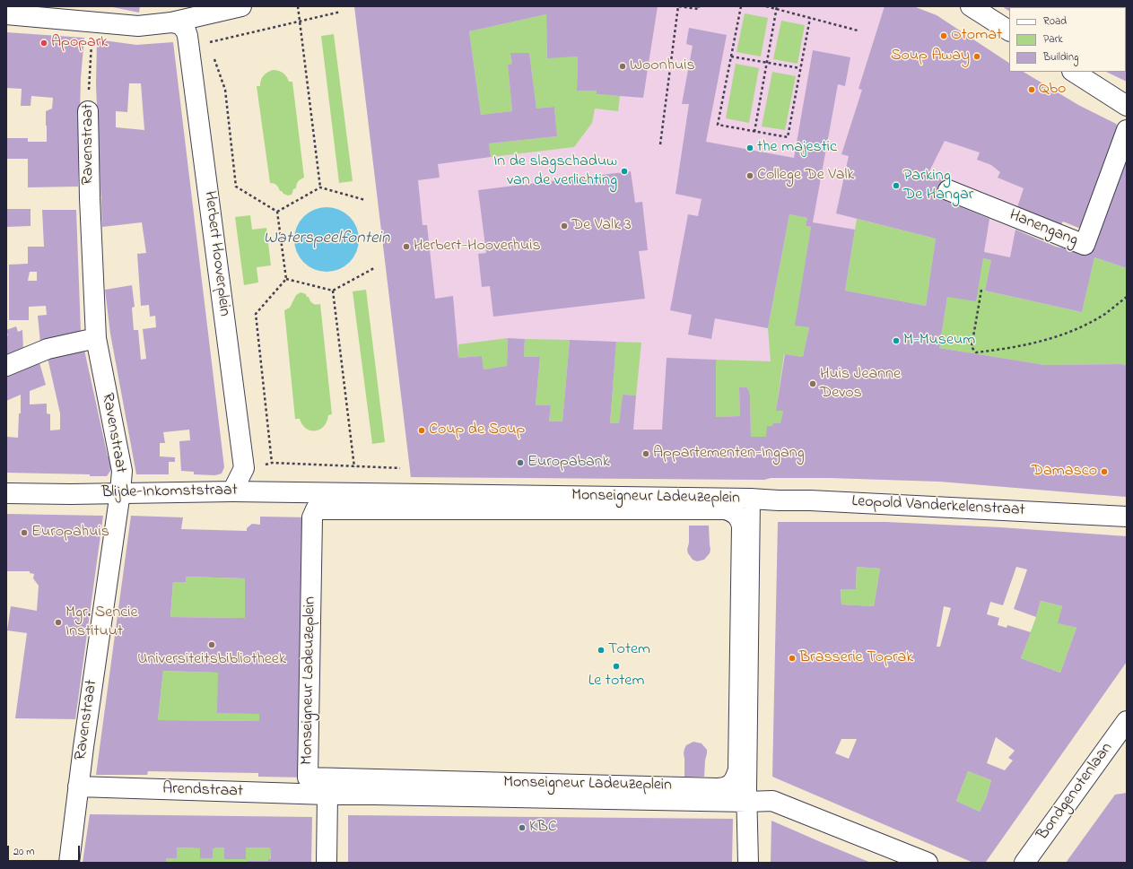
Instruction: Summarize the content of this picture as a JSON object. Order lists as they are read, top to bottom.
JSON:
{
  "streets": {
    "street": [
      "Ravenstraat",
      "Hanengang",
      "Herbert Hooverplein",
      "Blijde-Inkomststraat",
      "Monseigneur Ladeuzeplein",
      "Leopold Vanderkelenstraat",
      "Arendstraat",
      "Bondgenotenlaan"
    ]
  },
  "crossings": [
    ["Ravenstraat", "Blijde-Inkomststraat"],
    ["Ravenstraat", "Arendstraat"],
    ["Herbert Hooverplein", "Blijde-Inkomststraat"],
    ["Blijde-Inkomststraat", "Monseigneur Ladeuzeplein"],
    ["Monseigneur Ladeuzeplein", "Leopold Vanderkelenstraat"],
    ["Monseigneur Ladeuzeplein", "Arendstraat"]
  ],
  "water": ["Waterspeelfontein"],
  "places": [
    "Otomat",
    "Apopark",
    "Soup Away",
    "Woonhuis",
    "Qbo",
    "the majestic",
    "In de slagschaduw van de verlichting",
    "College De Valk",
    "Parking De Hangar",
    "De Valk 3",
    "Herbert-Hooverhuis",
    "M-Museum",
    "Huis Jeanne Devos",
    "Coup de Soup",
    "Appartementen-Ingang",
    "Europabank",
    "Damasco",
    "Europahuis",
    "Mgr. Sencie Instituut",
    "Universiteitsbibliotheek",
    "Totem",
    "Brasserie Toprak",
    "Le totem",
    "KBC"
  ],
  "legend": ["Road", "Park", "Building"],
  "scale_bar": "20 m"
}
